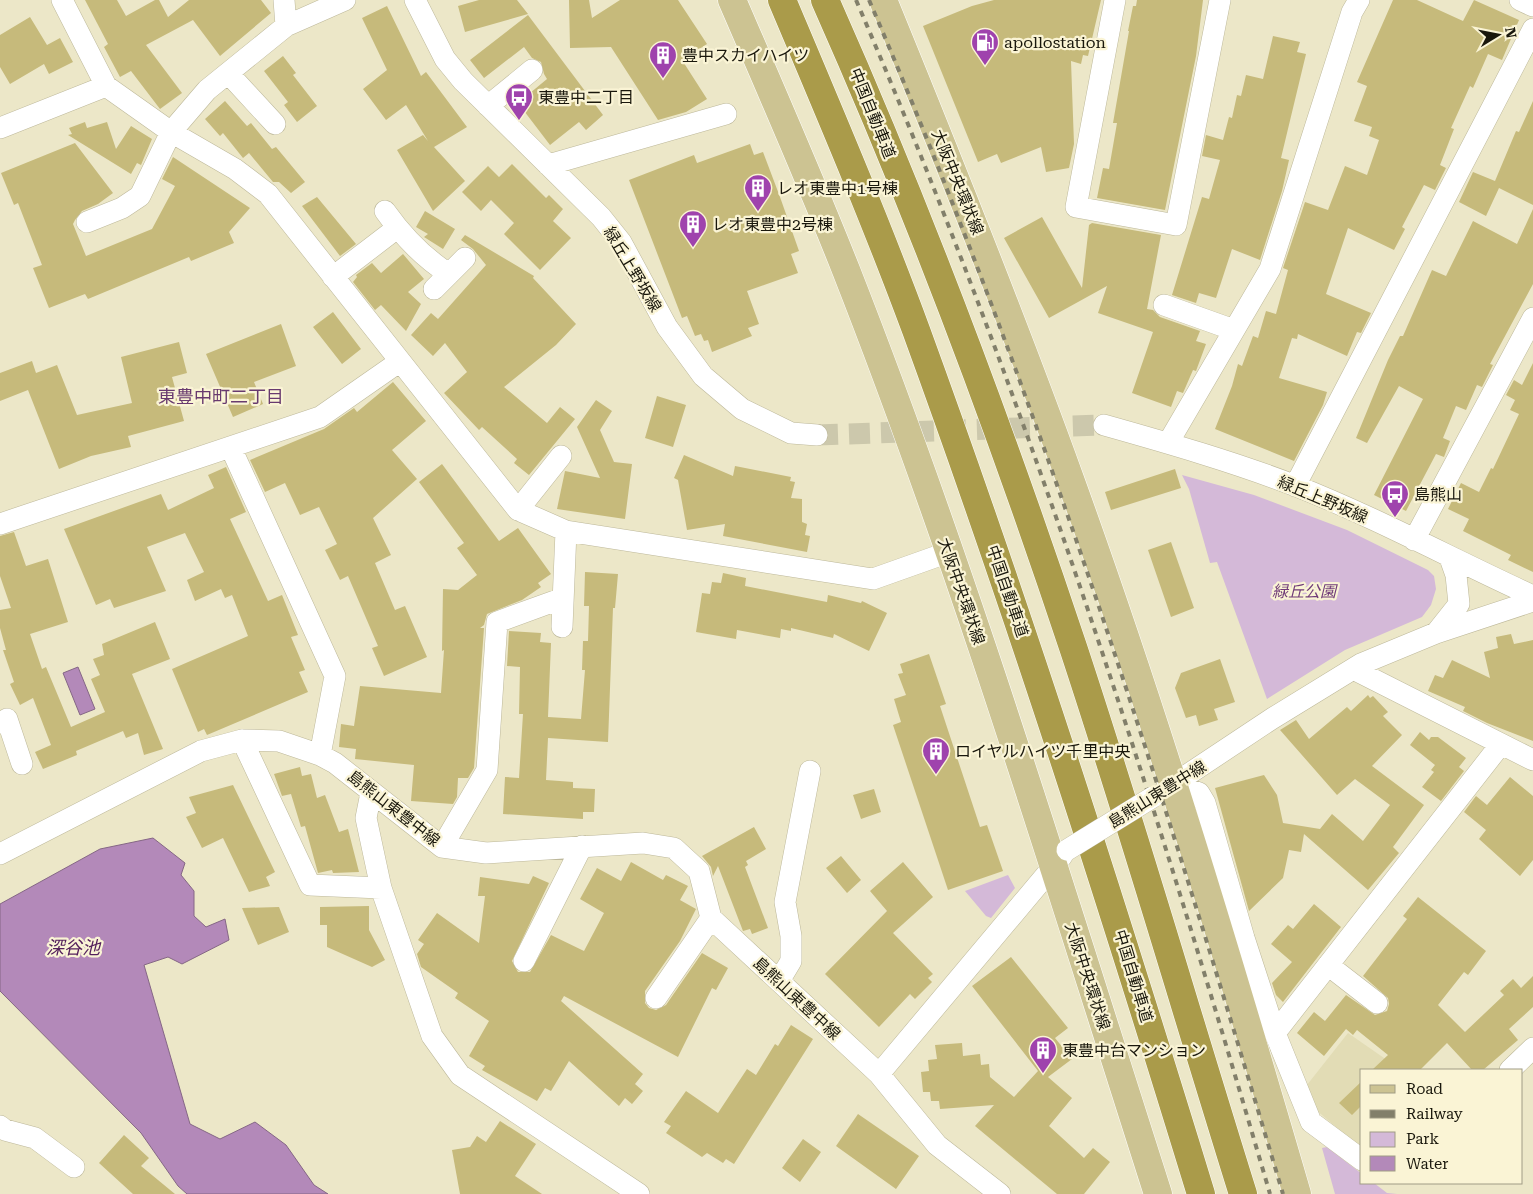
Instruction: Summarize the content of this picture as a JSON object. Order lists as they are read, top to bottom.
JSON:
{
  "streets": {
    "highway": ["中国自動車道"],
    "main road": ["大阪中央環状線"],
    "street": ["緑丘上野坂線", "島熊山東豊中線"]
  },
  "crossings": [
    ["大阪中央環状線", "島熊山東豊中線"]
  ],
  "districts": ["東豊中町二丁目"],
  "water": ["深谷池"],
  "parks": ["緑丘公園"],
  "places": {
    "fuel station": ["apollostation"],
    "building": [
      "豊中スカイハイツ",
      "レオ東豊中1号棟",
      "レオ東豊中2号棟",
      "ロイヤルハイツ千里中央",
      "東豊中台マンション"
    ],
    "bus stop": ["東豊中二丁目", "島熊山"]
  },
  "legend": [
    "Road",
    "Railway",
    "Park",
    "Water"
  ],
  "north": "right"
}
